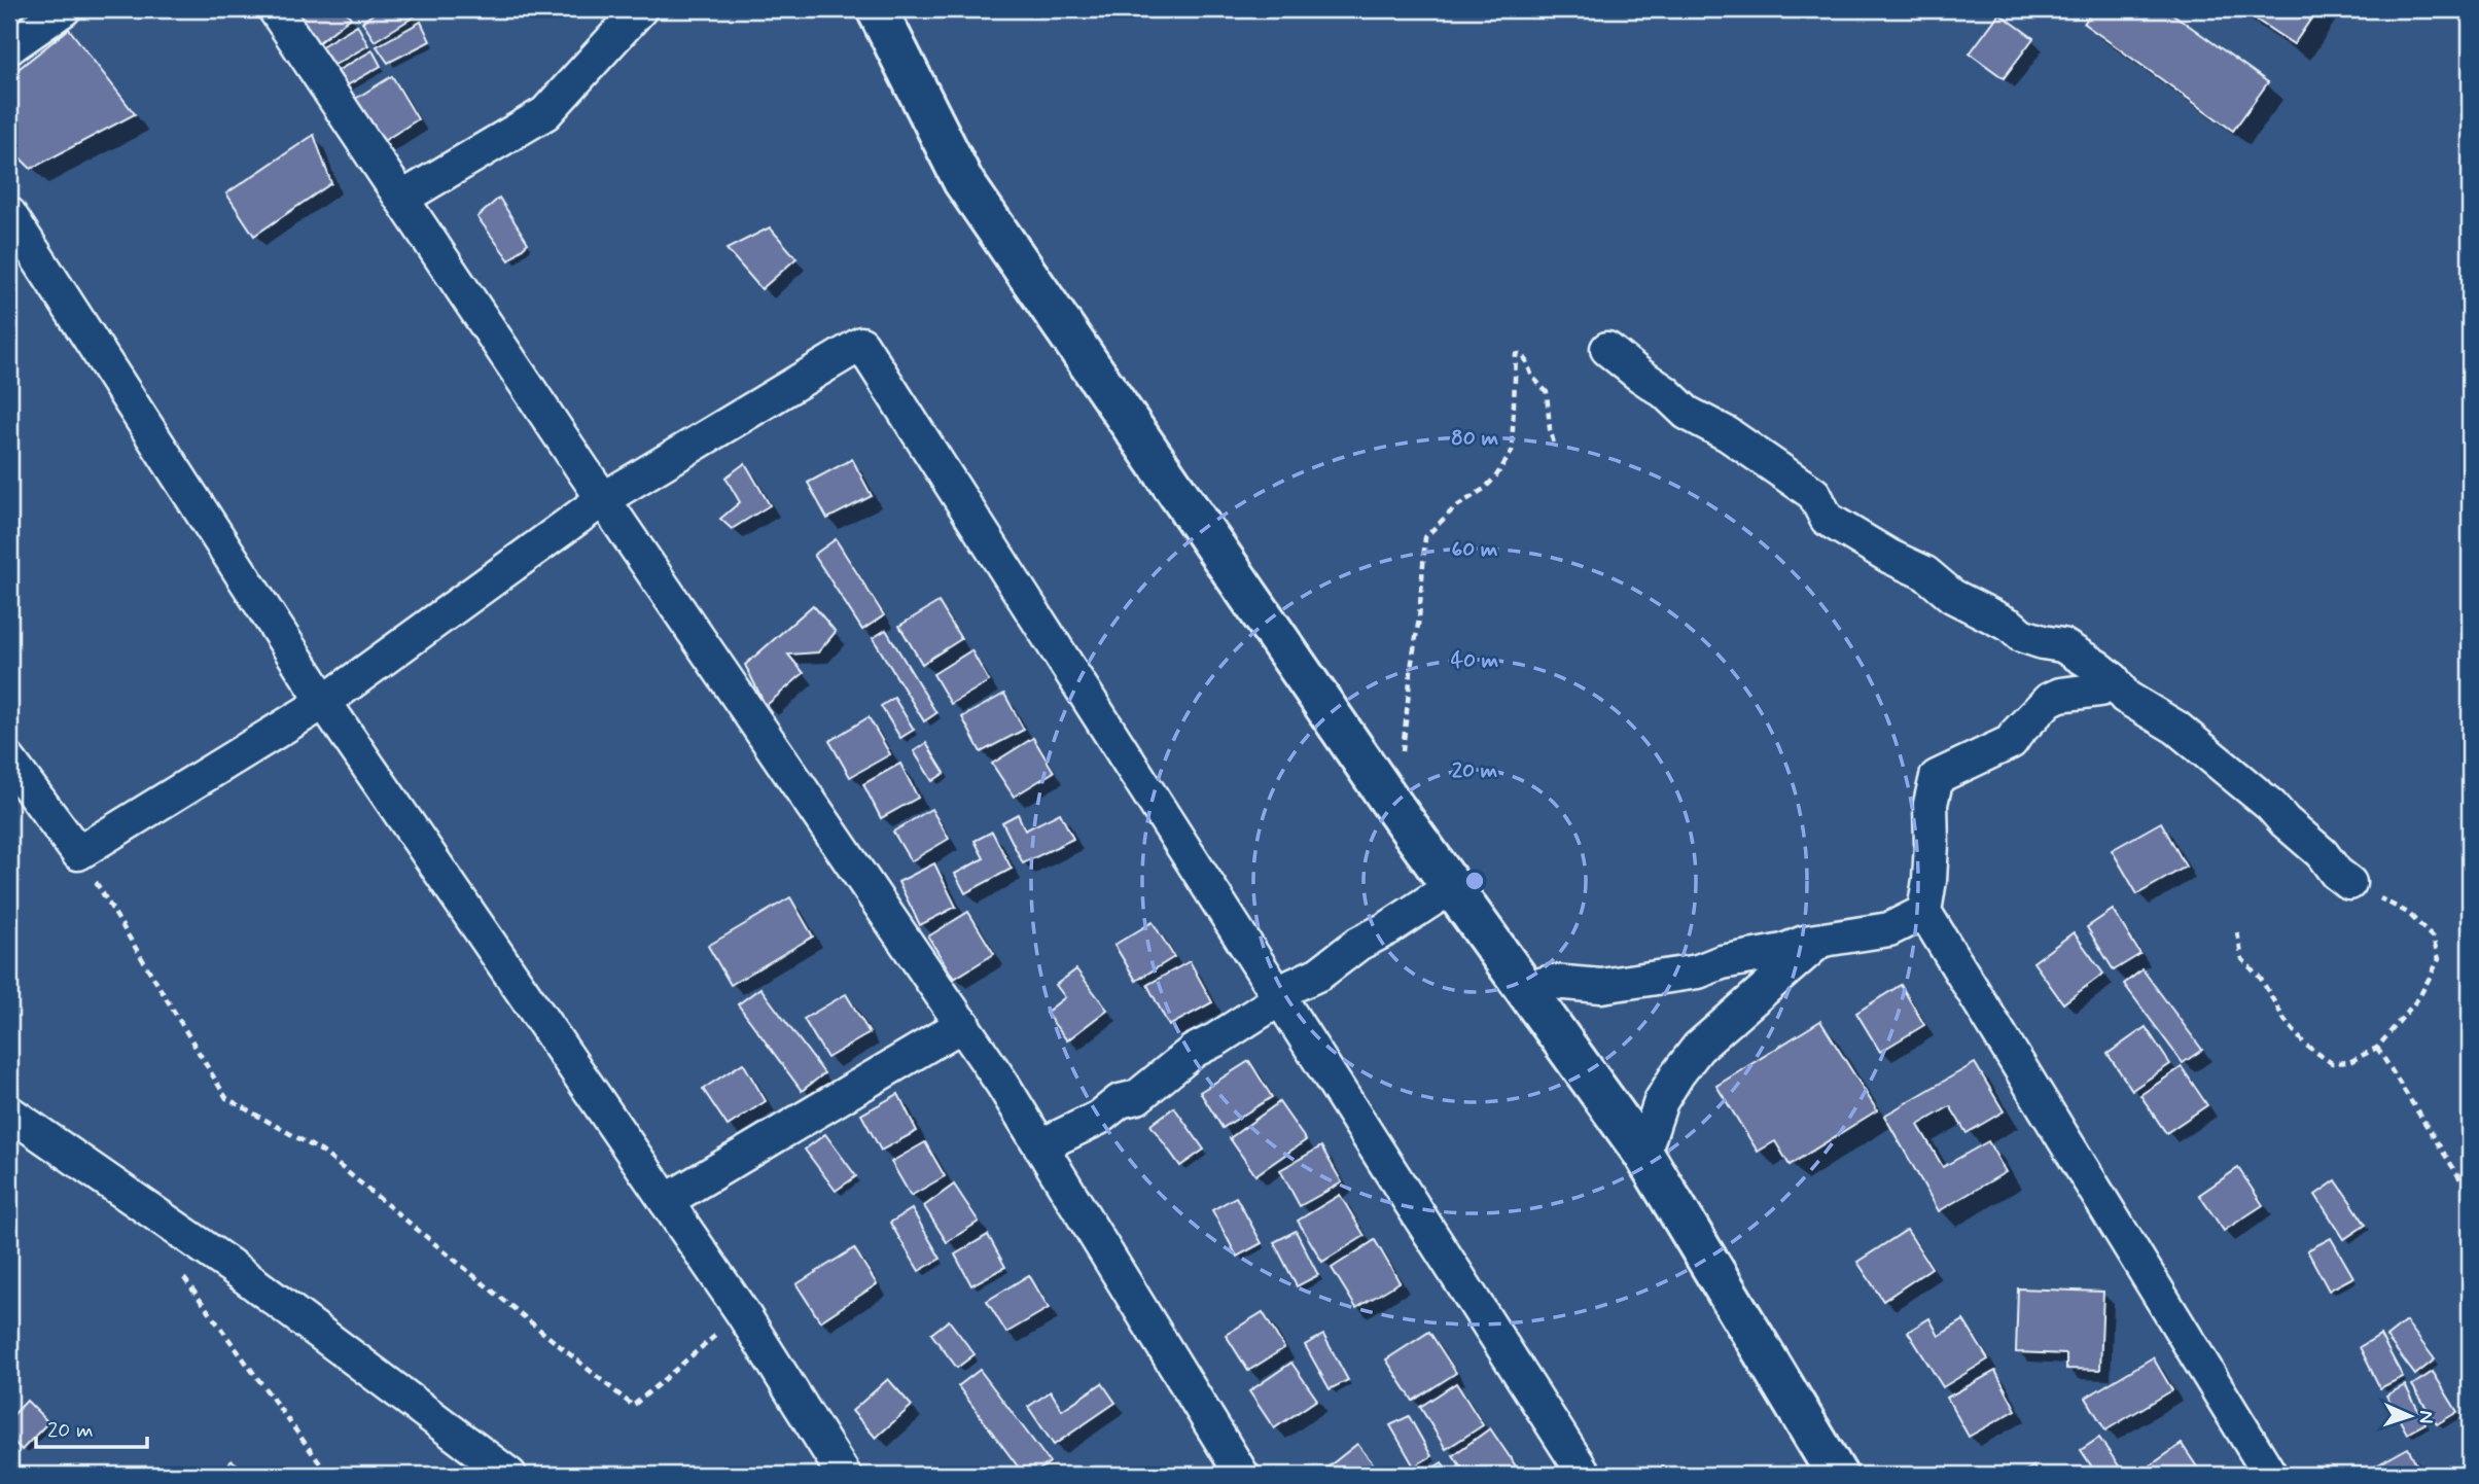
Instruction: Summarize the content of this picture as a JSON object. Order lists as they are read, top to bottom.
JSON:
{
  "scale_bar": "20 m",
  "north": "right",
  "rings": [
    "80 m",
    "60 m",
    "40 m",
    "20 m"
  ]
}
